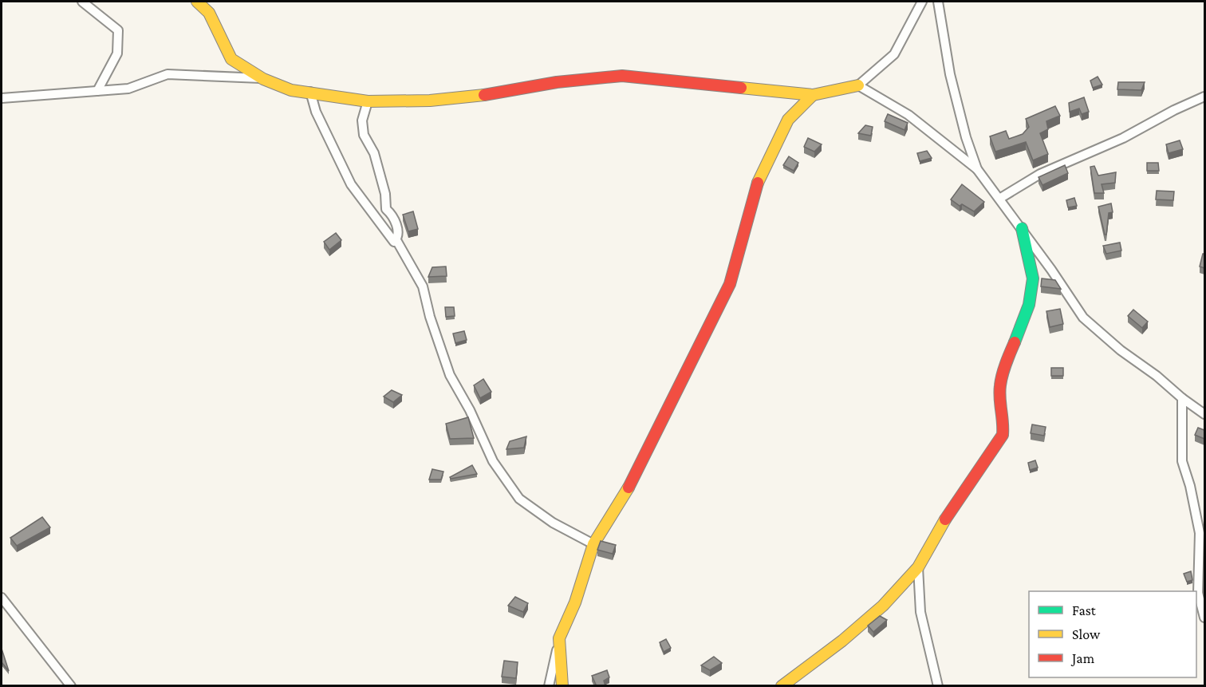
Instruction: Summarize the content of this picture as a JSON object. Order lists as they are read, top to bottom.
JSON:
{
  "legend": ["Fast", "Slow", "Jam"]
}
